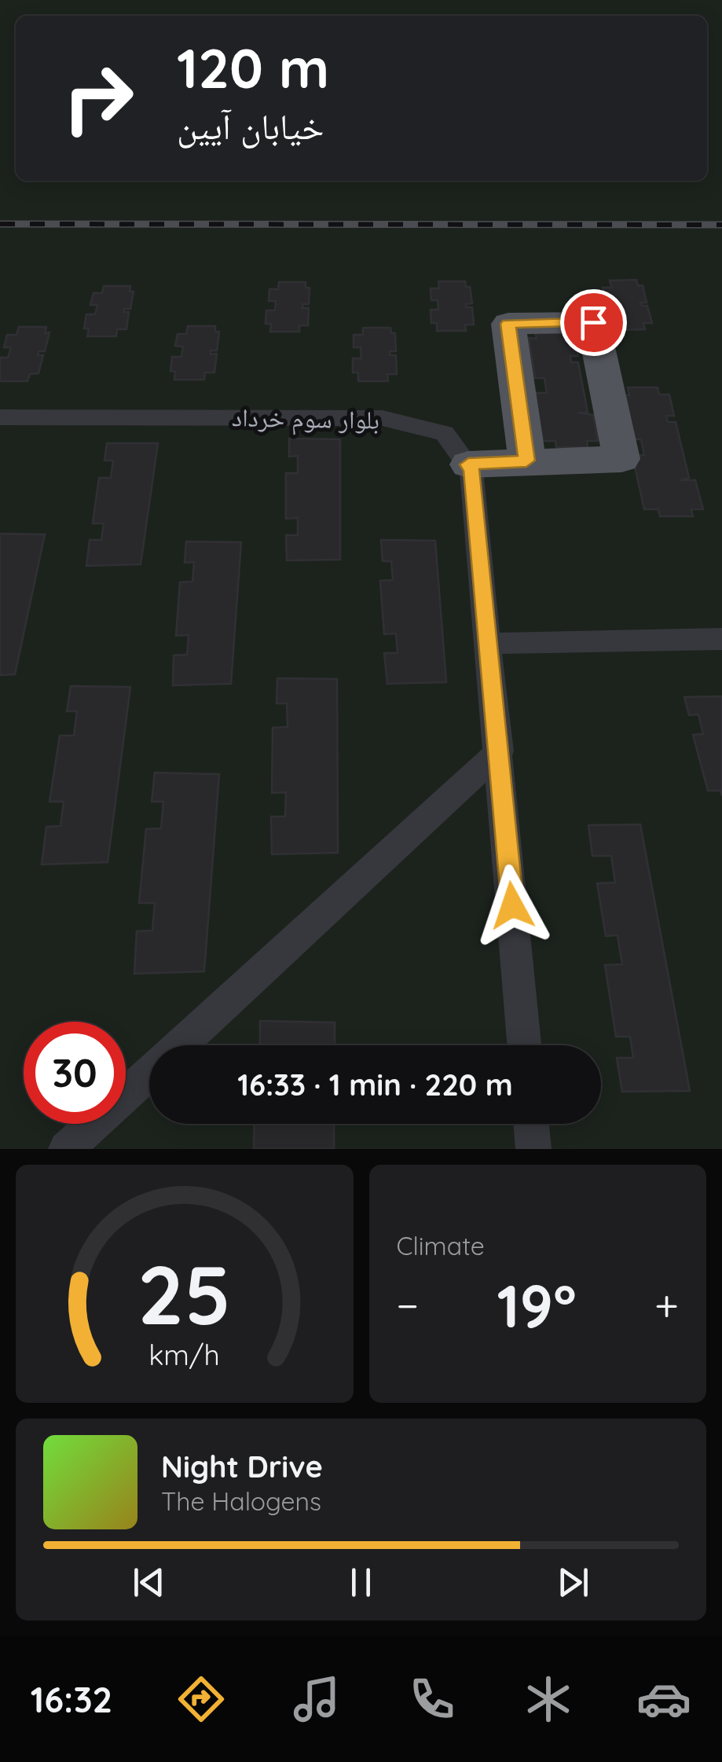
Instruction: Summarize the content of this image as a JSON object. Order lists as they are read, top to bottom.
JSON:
{
  "streets": {
    "street": ["بلوار سوم خرداد"]
  },
  "page": {
    "turn": ["120 m", "خیابان آیین"],
    "limit": "30",
    "trip": "16:33 · 1 min · 220 m",
    "tile": "Climate",
    "heat": ["−", "19°", "+"],
    "song": ["Night Drive", "The Halogens"],
    "tabs": "16:32",
    "gauge": ["25", "km/h"]
  }
}
